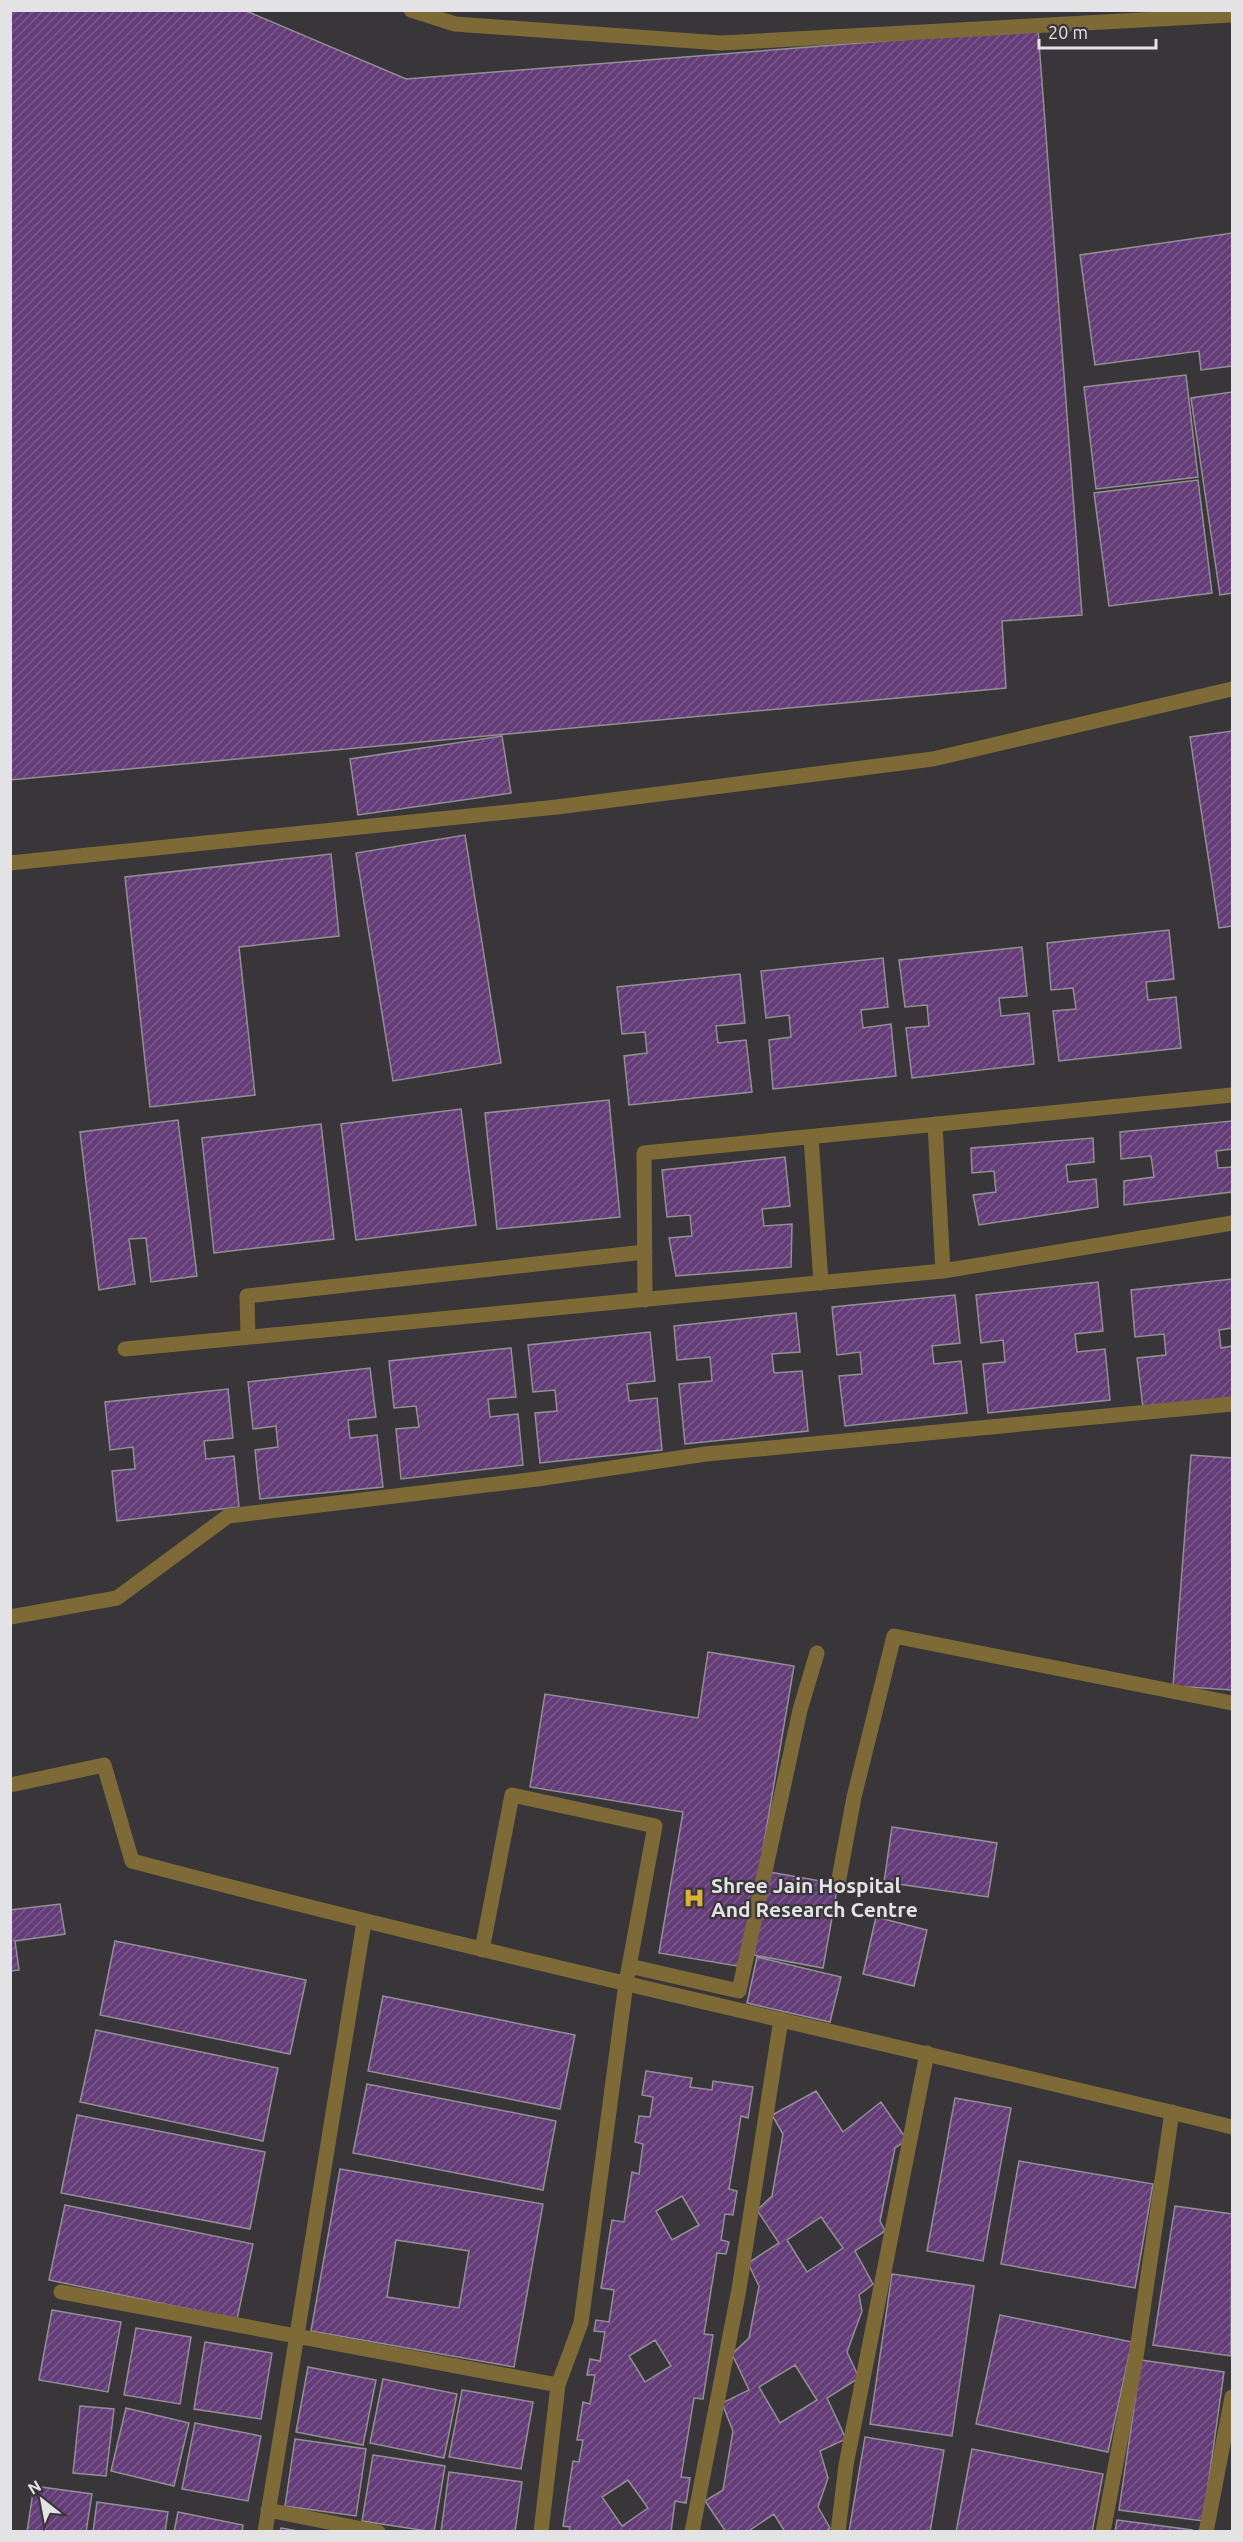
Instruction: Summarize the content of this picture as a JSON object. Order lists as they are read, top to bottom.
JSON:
{
  "places": {
    "hospital": ["Shree Jain Hospital And Research Centre"]
  },
  "scale_bar": "20 m",
  "north": "top left"
}
